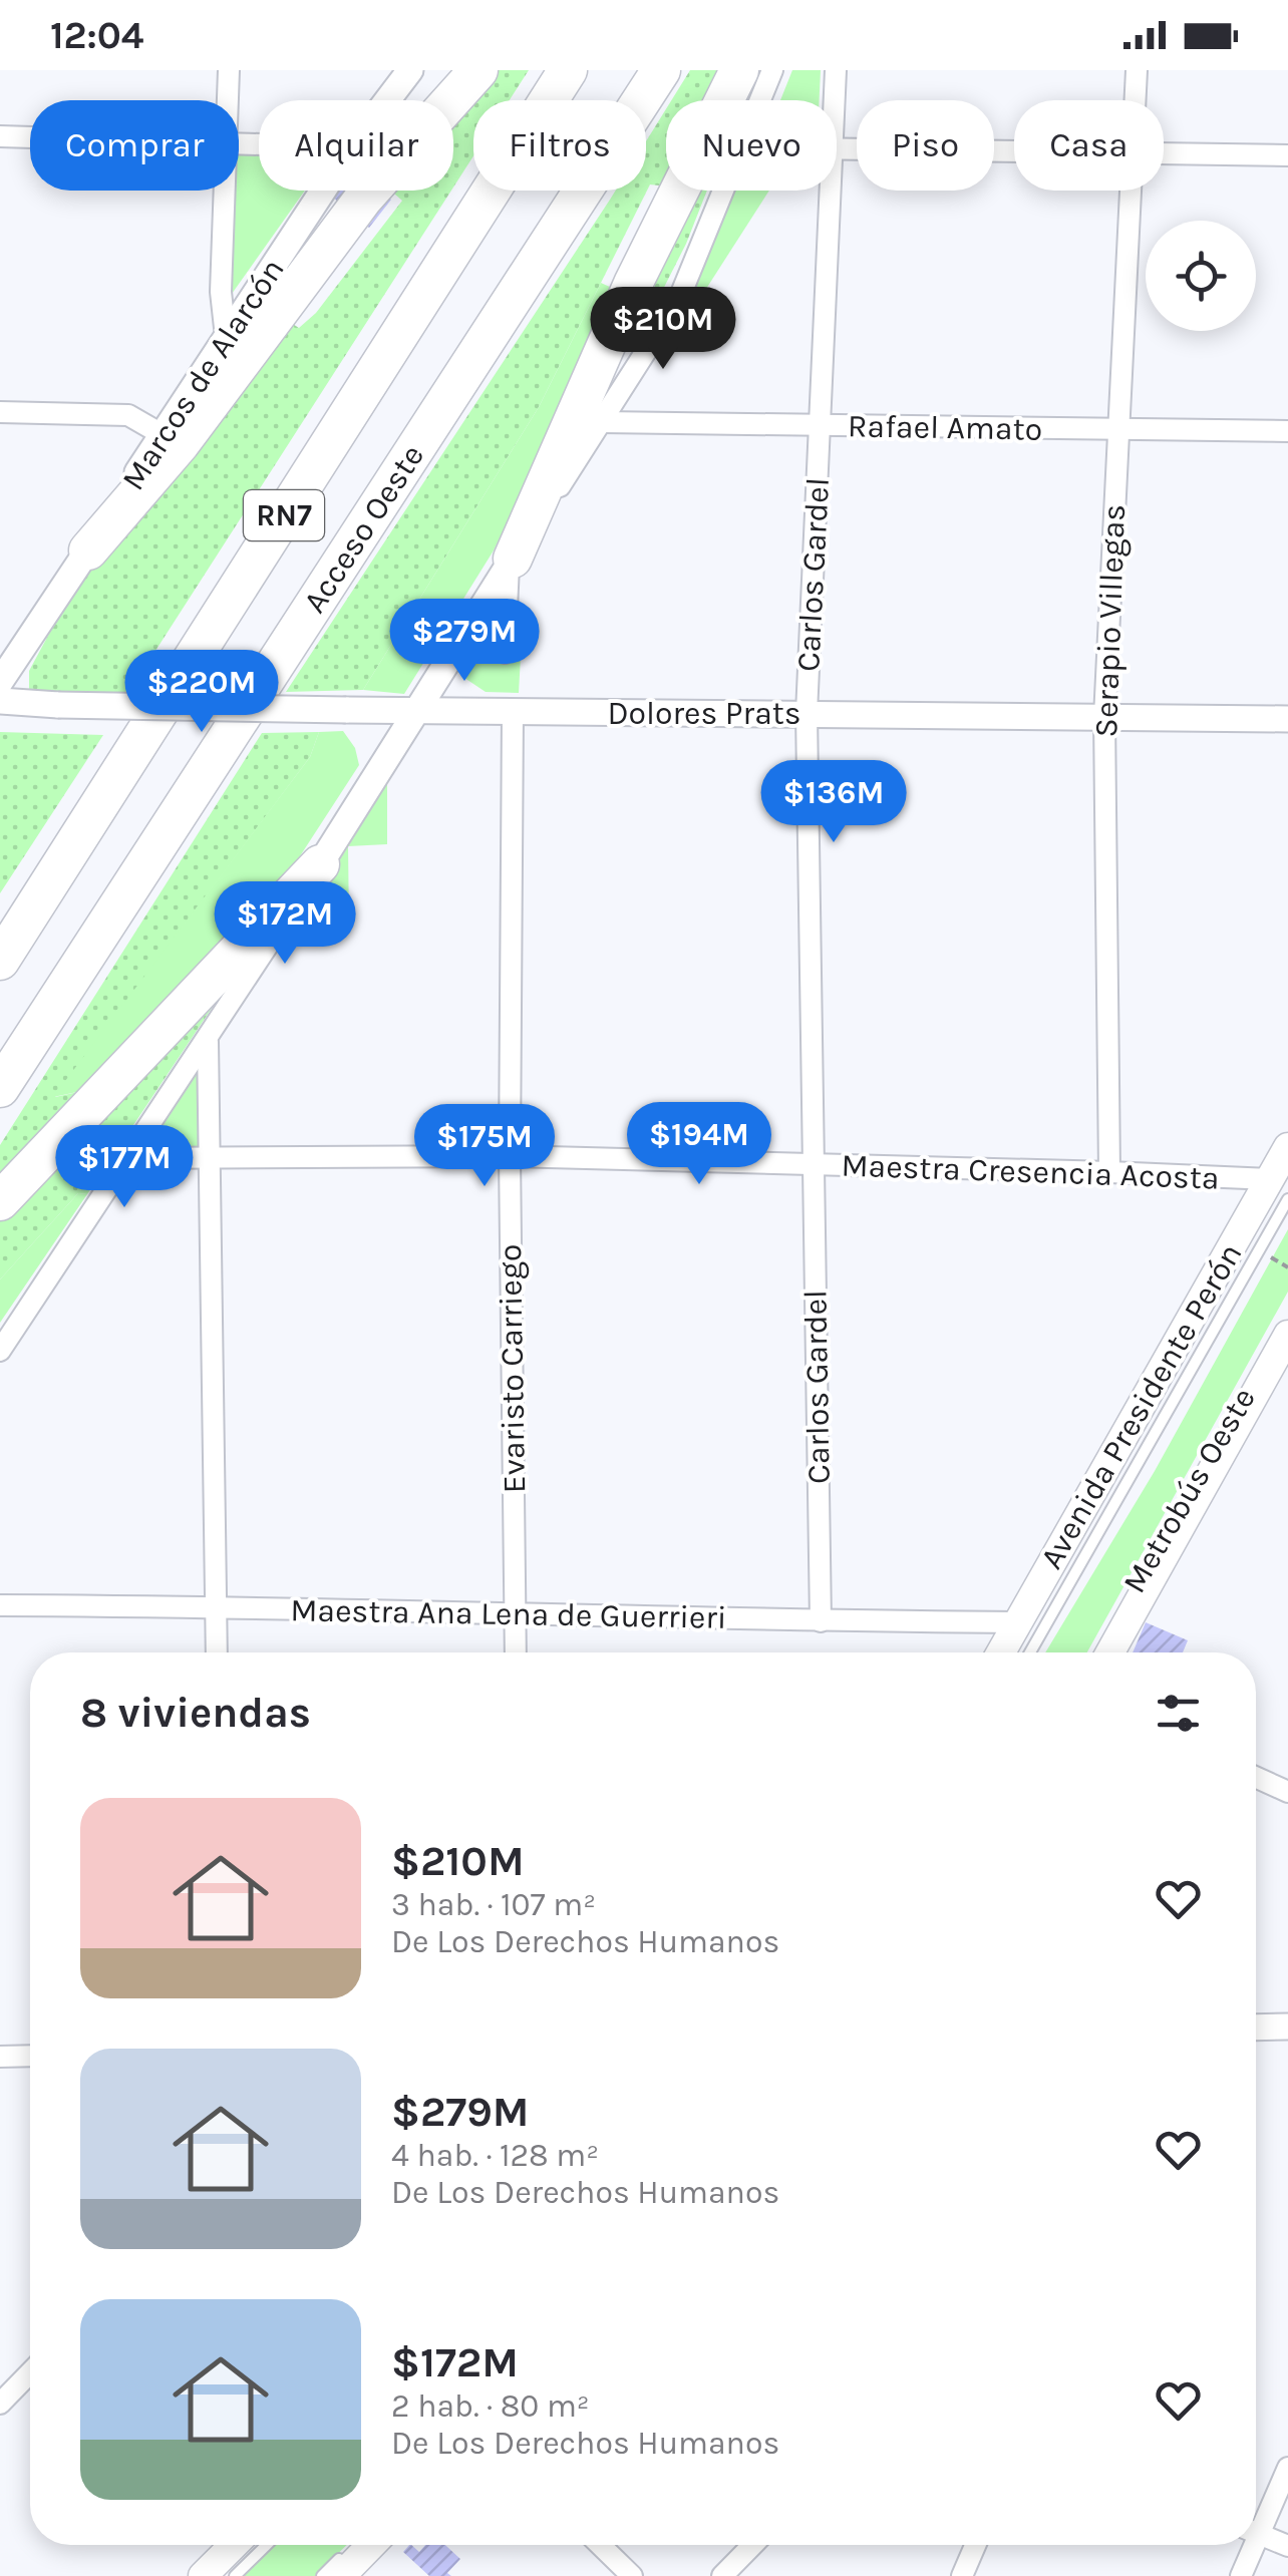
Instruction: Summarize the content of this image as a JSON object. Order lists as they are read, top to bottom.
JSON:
{
  "streets": {
    "highway": ["RN7", "Acceso Oeste"],
    "main road": ["Avenida Presidente Perón"],
    "street": [
      "Marcos de Alarcón",
      "Rafael Amato",
      "Carlos Gardel",
      "Serapio Villegas",
      "Dolores Prats",
      "Maestra Cresencia Acosta",
      "Evaristo Carriego",
      "Maestra Ana Lena de Guerrieri"
    ],
    "lane": ["Metrobús Oeste"]
  },
  "crossings": [
    ["Rafael Amato", "Carlos Gardel"],
    ["Rafael Amato", "Serapio Villegas"],
    ["Carlos Gardel", "Dolores Prats"],
    ["Carlos Gardel", "Maestra Cresencia Acosta"],
    ["Carlos Gardel", "Maestra Ana Lena de Guerrieri"],
    ["Serapio Villegas", "Dolores Prats"],
    ["Serapio Villegas", "Maestra Cresencia Acosta"],
    ["Dolores Prats", "Evaristo Carriego"],
    ["Maestra Cresencia Acosta", "Evaristo Carriego"],
    ["Maestra Cresencia Acosta", "Avenida Presidente Perón"],
    ["Maestra Cresencia Acosta", "Metrobús Oeste"],
    ["Evaristo Carriego", "Maestra Ana Lena de Guerrieri"],
    ["Avenida Presidente Perón", "Metrobús Oeste"],
    ["Avenida Presidente Perón", "Maestra Ana Lena de Guerrieri"]
  ],
  "page": {
    "status": "12:04",
    "chip": [
      "Comprar",
      "Alquilar",
      "Filtros",
      "Nuevo",
      "Piso",
      "Casa"
    ],
    "price": [
      "$210M",
      "$279M",
      "$220M",
      "$136M",
      "$172M",
      "$194M",
      "$175M",
      "$177M"
    ],
    "heading": "8 viviendas",
    "list": [
      {
        "name": "$210M",
        "note": "3 hab. · 107 m² · De Los Derechos Humanos"
      },
      {
        "name": "$279M",
        "note": "4 hab. · 128 m² · De Los Derechos Humanos"
      },
      {
        "name": "$172M",
        "note": "2 hab. · 80 m² · De Los Derechos Humanos"
      }
    ]
  }
}
